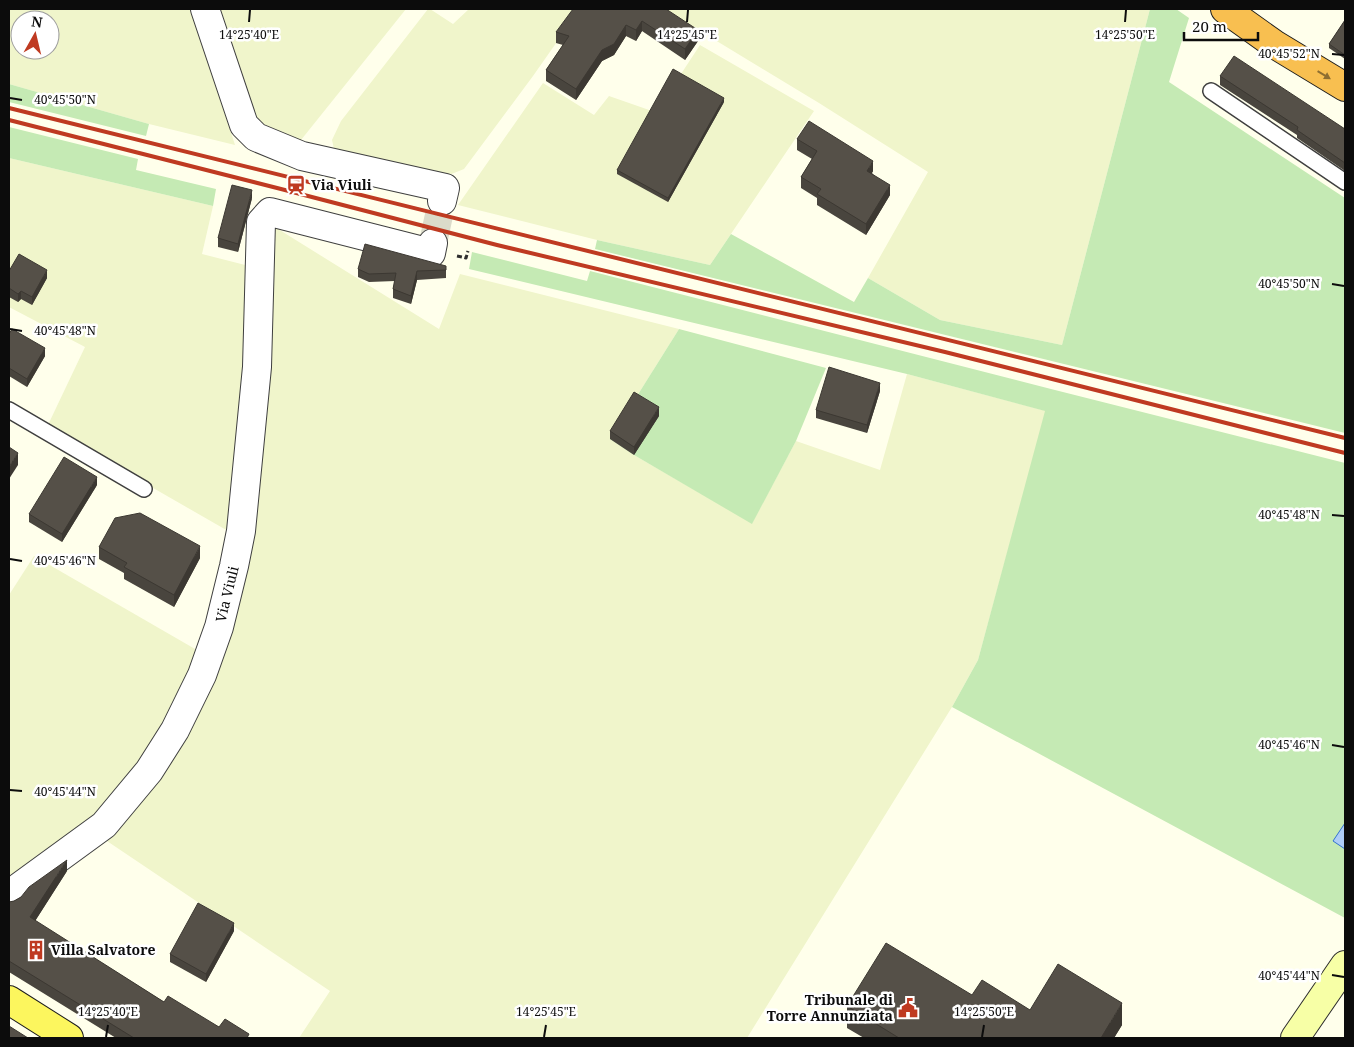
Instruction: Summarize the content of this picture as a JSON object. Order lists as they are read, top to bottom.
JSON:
{
  "streets": {
    "street": ["Via Viuli"]
  },
  "places": {
    "station": ["Via Viuli"],
    "building": ["Villa Salvatore"],
    "public building": ["Tribunale di Torre Annunziata"]
  },
  "scale_bar": "20 m",
  "north": "top",
  "coordinates": [
    "14°25'40\"E",
    "14°25'45\"E",
    "14°25'50\"E",
    "40°45'52\"N",
    "40°45'50\"N",
    "40°45'48\"N",
    "40°45'46\"N",
    "40°45'44\"N"
  ]
}
